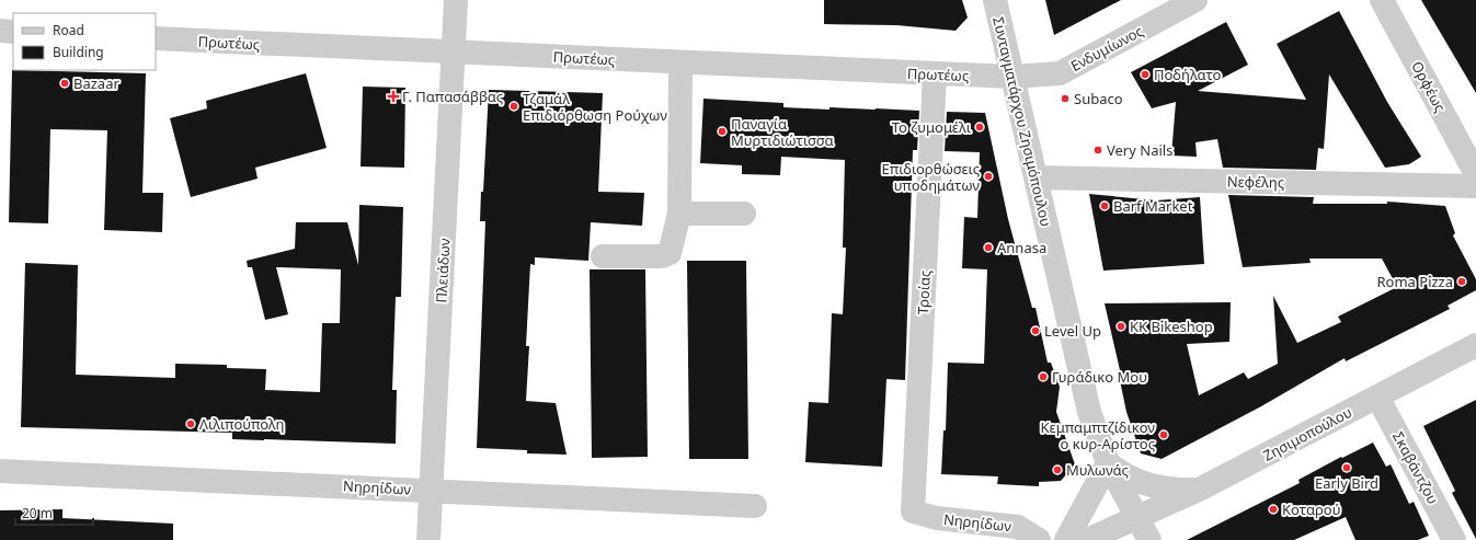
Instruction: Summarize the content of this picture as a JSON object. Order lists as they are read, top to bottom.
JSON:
{
  "streets": {
    "street": [
      "Πρωτέως",
      "Ενδυμίωνος",
      "Ορφέως",
      "Συνταγματάρχου Ζησιμόπουλου",
      "Νεφέλης",
      "Πλειάδων",
      "Τροίας",
      "Ζησιμοπούλου",
      "Σκαβάντζου",
      "Νηρηίδων"
    ]
  },
  "crossings": [
    ["Πρωτέως", "Ενδυμίωνος"],
    ["Πρωτέως", "Συνταγματάρχου Ζησιμόπουλου"],
    ["Πρωτέως", "Πλειάδων"],
    ["Πρωτέως", "Τροίας"],
    ["Ενδυμίωνος", "Συνταγματάρχου Ζησιμόπουλου"],
    ["Συνταγματάρχου Ζησιμόπουλου", "Νεφέλης"],
    ["Συνταγματάρχου Ζησιμόπουλου", "Ζησιμοπούλου"],
    ["Πλειάδων", "Νηρηίδων"],
    ["Τροίας", "Νηρηίδων"],
    ["Ζησιμοπούλου", "Σκαβάντζου"]
  ],
  "places": {
    "other": [
      "Ποδήλατο",
      "Bazaar",
      "Subaco",
      "Τζαμάλ Επιδιόρθωση Ρούχων",
      "Το ζυμομέλι",
      "Παναγία Μυρτιδιώτισσα",
      "Very Nails",
      "Επιδιορθώσεις υποδημάτων",
      "Barf Market",
      "Annasa",
      "Roma Pizza",
      "KK Bikeshop",
      "Level Up",
      "Γυράδικο Μου",
      "Λιλιπούπολη",
      "Κεμπαμπτζίδικον ο κυρ-Αρίστος",
      "Early Bird",
      "Μυλωνάς",
      "Κοταρού"
    ],
    "health": ["Γ. Παπασάββας"]
  },
  "legend": ["Road", "Building"],
  "scale_bar": "20 m"
}
